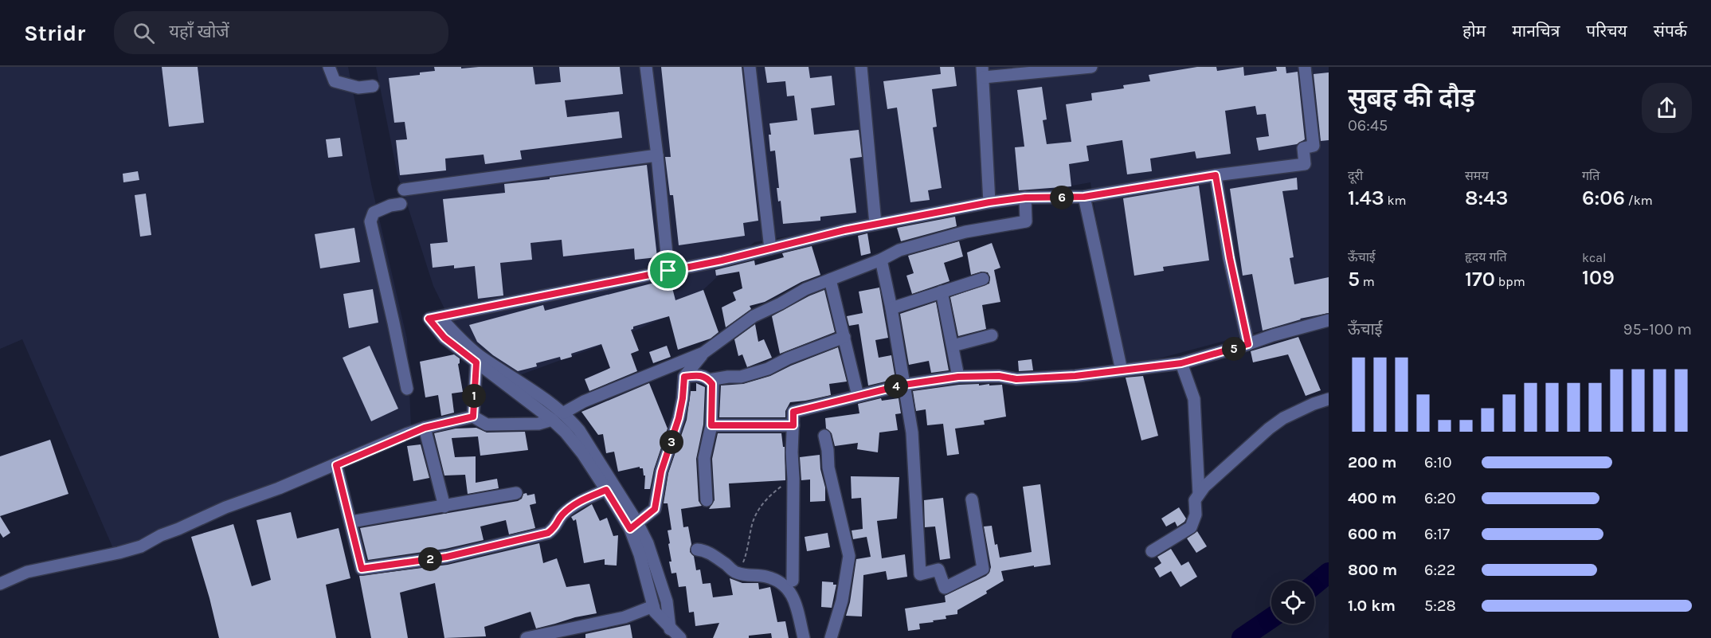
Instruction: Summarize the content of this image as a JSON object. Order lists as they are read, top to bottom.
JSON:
{
  "page": {
    "header": "Stridr",
    "search": "यहाँ खोजें",
    "nav": [
      "होम",
      "मानचित्र",
      "परिचय",
      "संपर्क"
    ],
    "heading": ["सुबह की दौड़", "06:45"],
    "stats": [
      ["दूरी", "1.43 km"],
      ["समय", "8:43"],
      ["गति", "6:06 /km"],
      ["ऊँचाई", "5 m"],
      ["हृदय गति", "170 bpm"],
      ["kcal", "109"]
    ],
    "pins": [
      "6",
      "5",
      "4",
      "1",
      "3",
      "2"
    ],
    "chart": ["ऊँचाई", "95–100 m"],
    "list": [
      {
        "name": "200 m",
        "note": "6:10"
      },
      {
        "name": "400 m",
        "note": "6:20"
      },
      {
        "name": "600 m",
        "note": "6:17"
      },
      {
        "name": "800 m",
        "note": "6:22"
      },
      {
        "name": "1.0 km",
        "note": "5:28"
      }
    ]
  }
}
